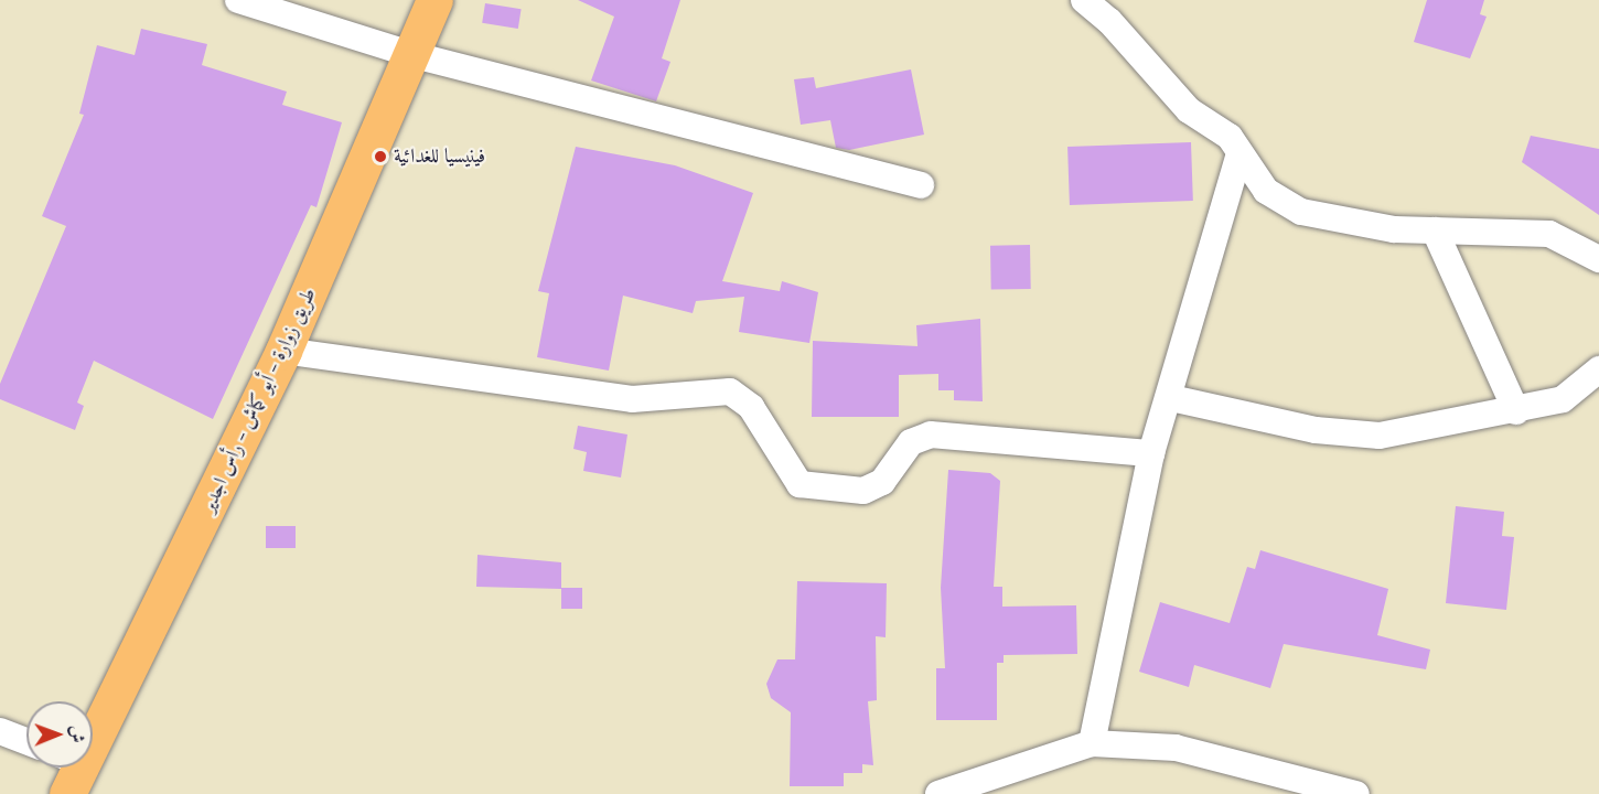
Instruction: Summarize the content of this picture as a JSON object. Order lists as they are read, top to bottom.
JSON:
{
  "streets": {
    "main road": ["طريق زوارة - أبو كماش - رأس اجدير"]
  },
  "places": ["فينيسيا للغدائية"],
  "north": "right"
}
